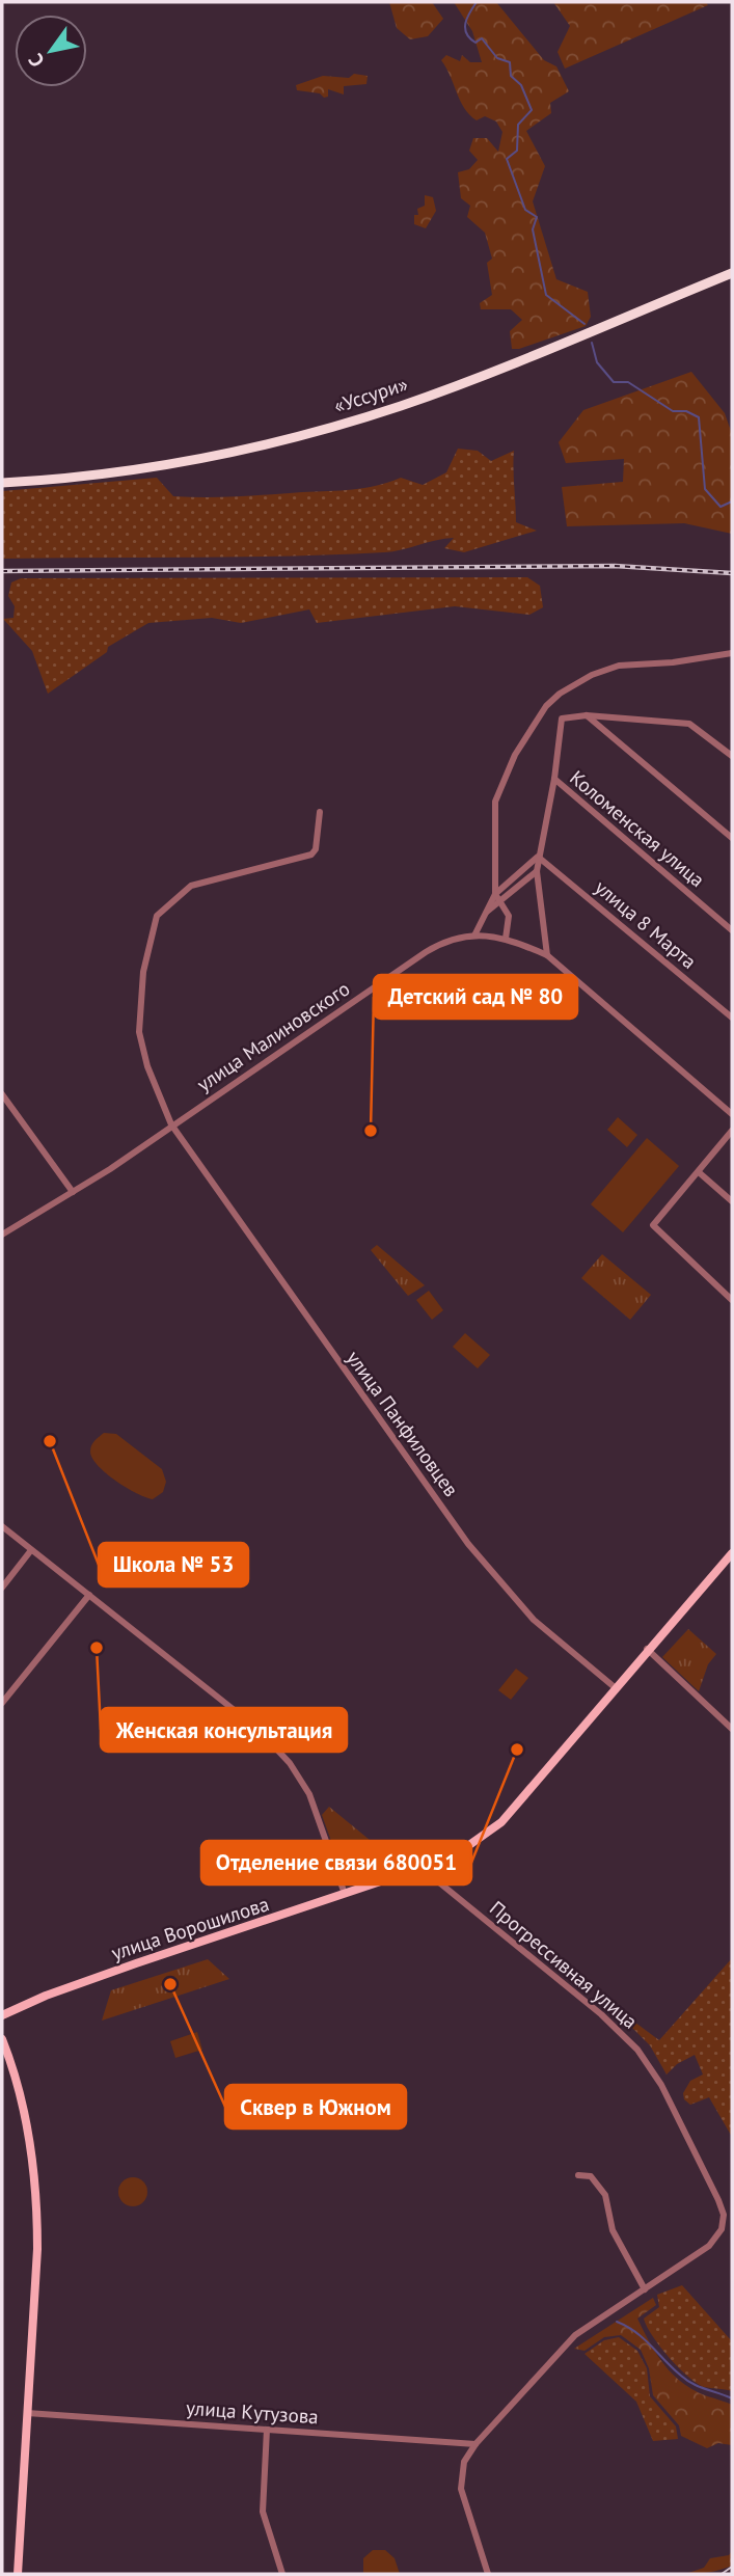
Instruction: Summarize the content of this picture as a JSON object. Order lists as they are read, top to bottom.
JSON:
{
  "streets": {
    "highway": ["«Уссури»"],
    "main road": ["улица Ворошилова"],
    "street": [
      "Коломенская улица",
      "улица 8 Марта",
      "улица Малиновского",
      "улица Панфиловцев",
      "Прогрессивная улица",
      "улица Кутузова"
    ]
  },
  "crossings": [
    ["улица Малиновского", "улица Панфиловцев"],
    ["улица Панфиловцев", "улица Ворошилова"],
    ["улица Ворошилова", "Прогрессивная улица"],
    ["Прогрессивная улица", "улица Кутузова"]
  ],
  "places": [
    "Детский сад № 80",
    "Школа № 53",
    "Женская консультация",
    "Отделение связи 680051",
    "Сквер в Южном"
  ],
  "north": "bottom left"
}
